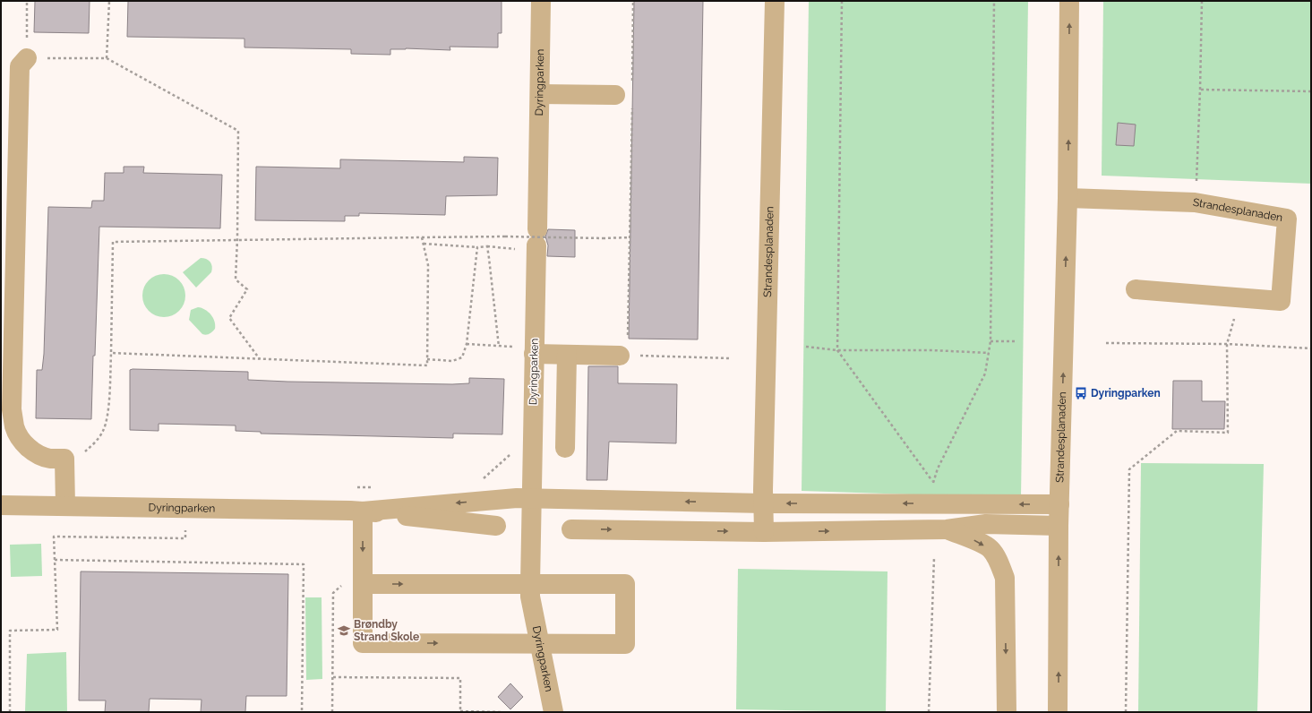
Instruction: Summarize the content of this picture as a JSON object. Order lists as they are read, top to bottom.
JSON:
{
  "streets": {
    "street": ["Dyringparken", "Strandesplanaden"]
  },
  "crossings": [
    ["Dyringparken", "Strandesplanaden"]
  ],
  "one_way": ["Strandesplanaden"],
  "places": {
    "bus stop": ["Dyringparken"],
    "school or university": ["Brøndby Strand Skole"]
  }
}
